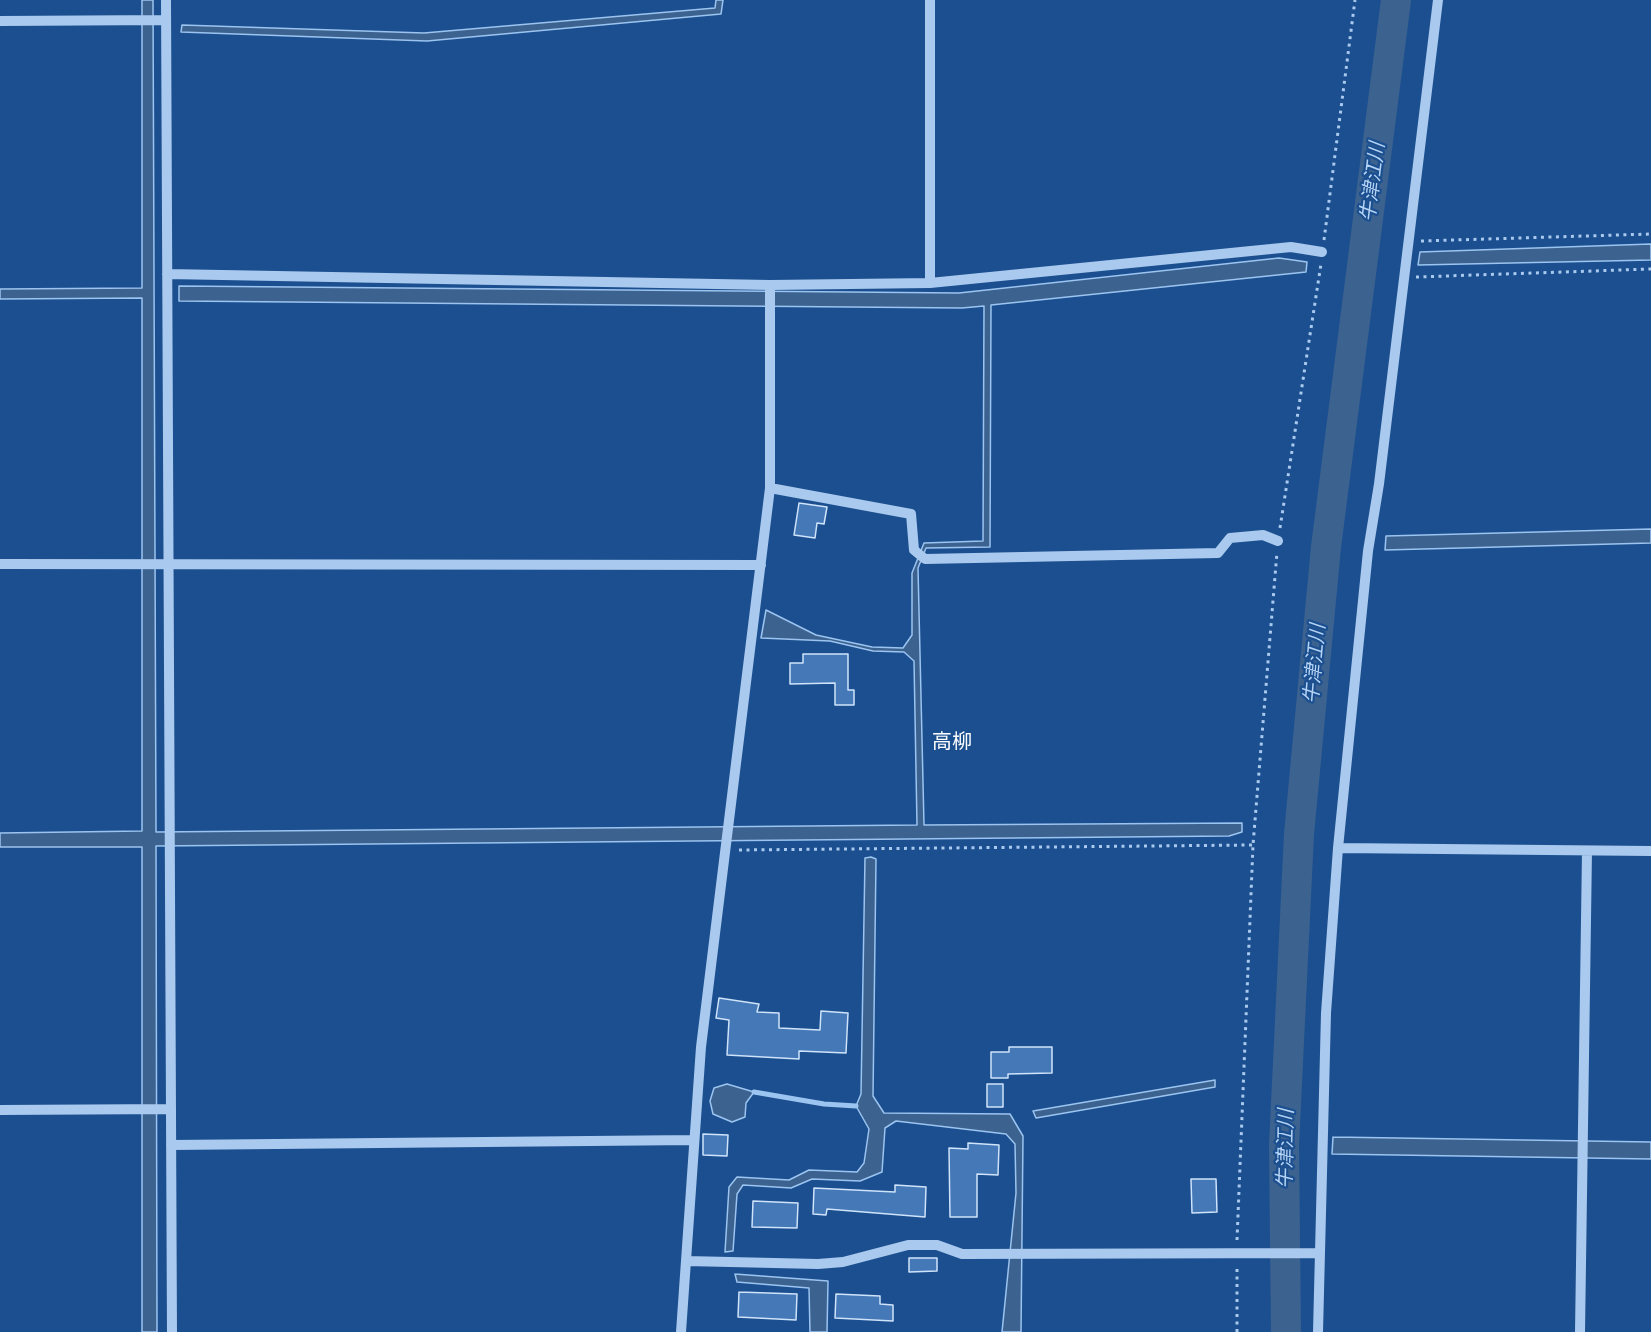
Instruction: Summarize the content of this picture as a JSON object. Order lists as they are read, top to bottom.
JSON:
{
  "districts": ["高柳"],
  "water": ["牛津江川"]
}
